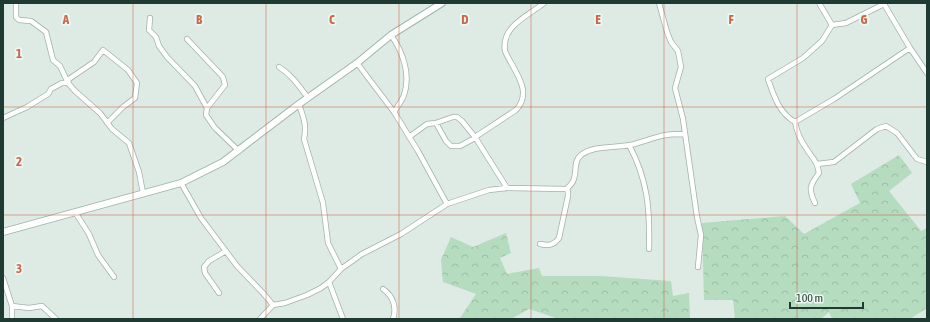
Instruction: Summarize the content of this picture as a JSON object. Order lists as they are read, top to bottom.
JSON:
{
  "scale_bar": "100 m",
  "grid": {
    "columns": [
      "A",
      "B",
      "C",
      "D",
      "E",
      "F",
      "G"
    ],
    "rows": ["1", "2", "3"]
  }
}
